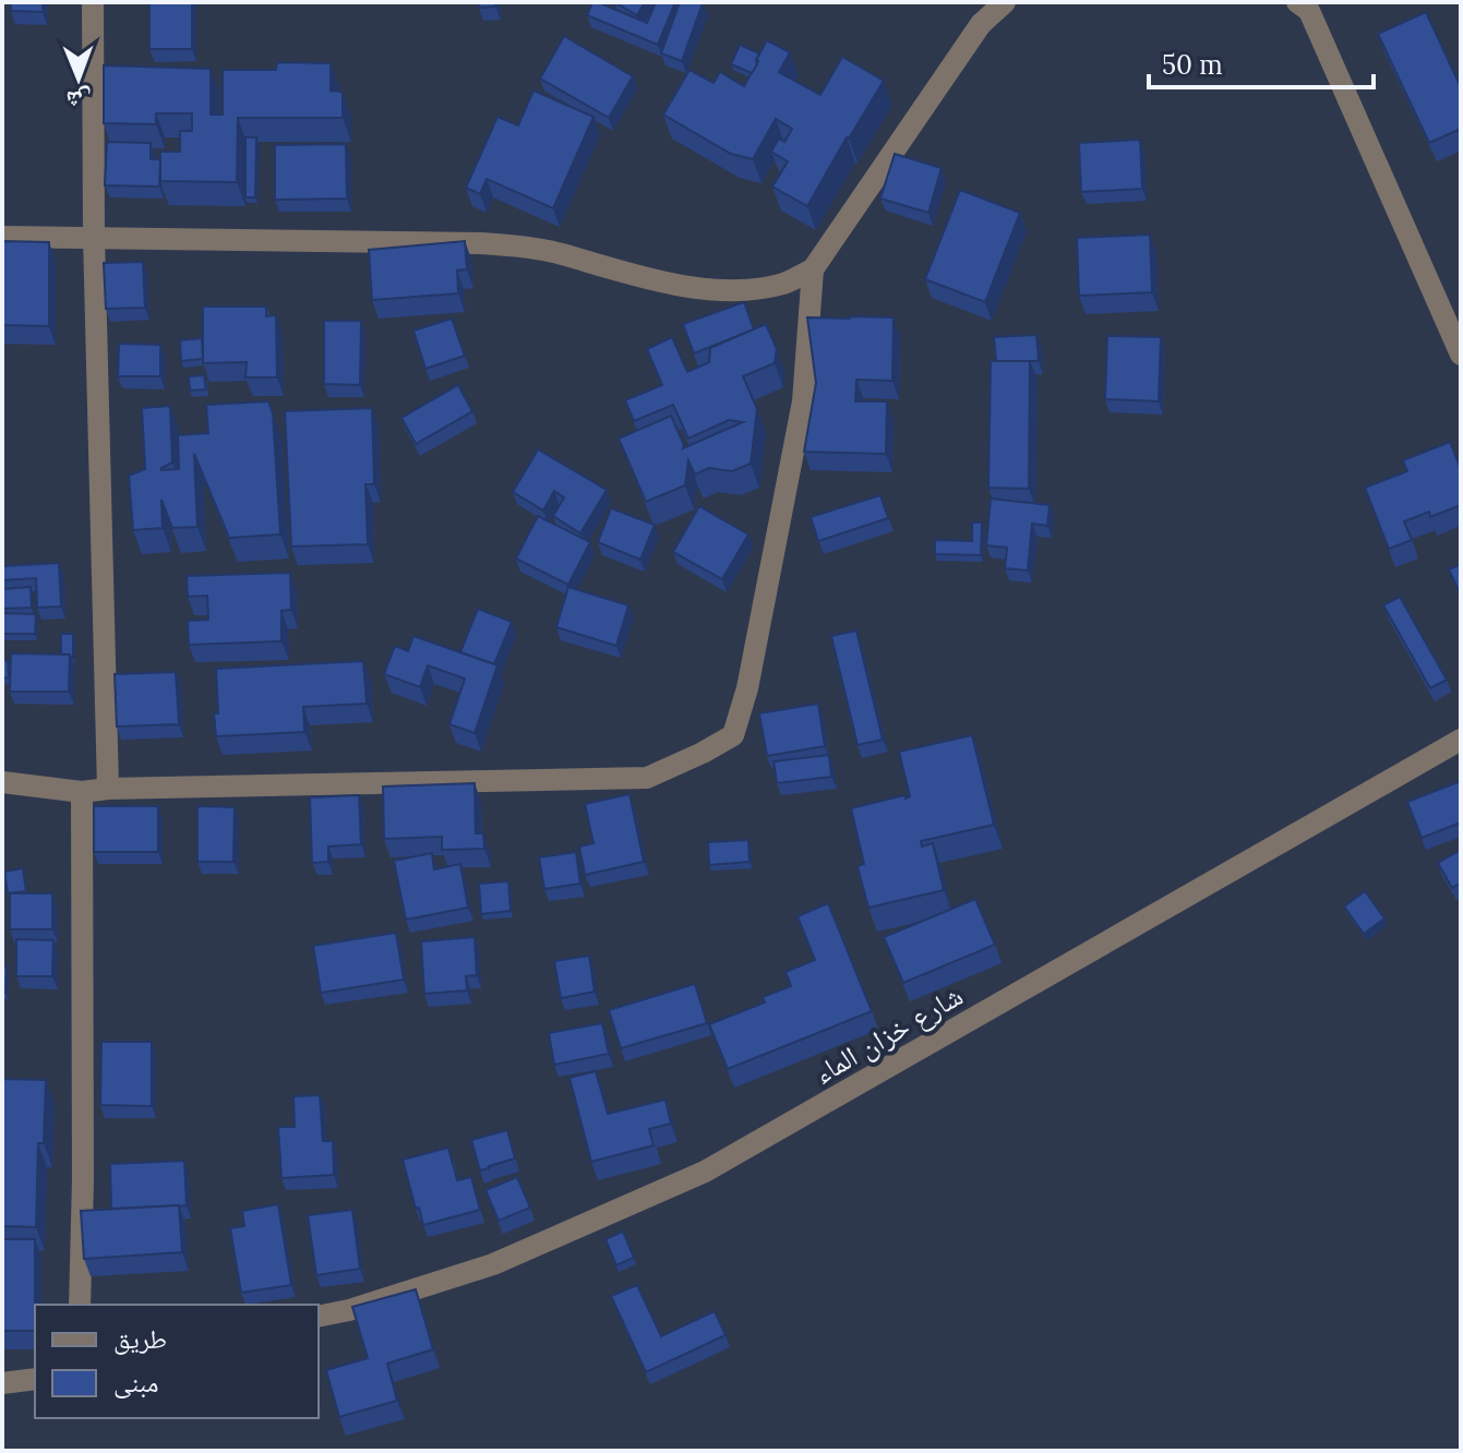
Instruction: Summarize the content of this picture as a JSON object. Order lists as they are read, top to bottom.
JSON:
{
  "streets": {
    "street": ["شارع خزان الماء"]
  },
  "legend": ["طريق", "مبنى"],
  "scale_bar": "50 m",
  "north": "bottom"
}
